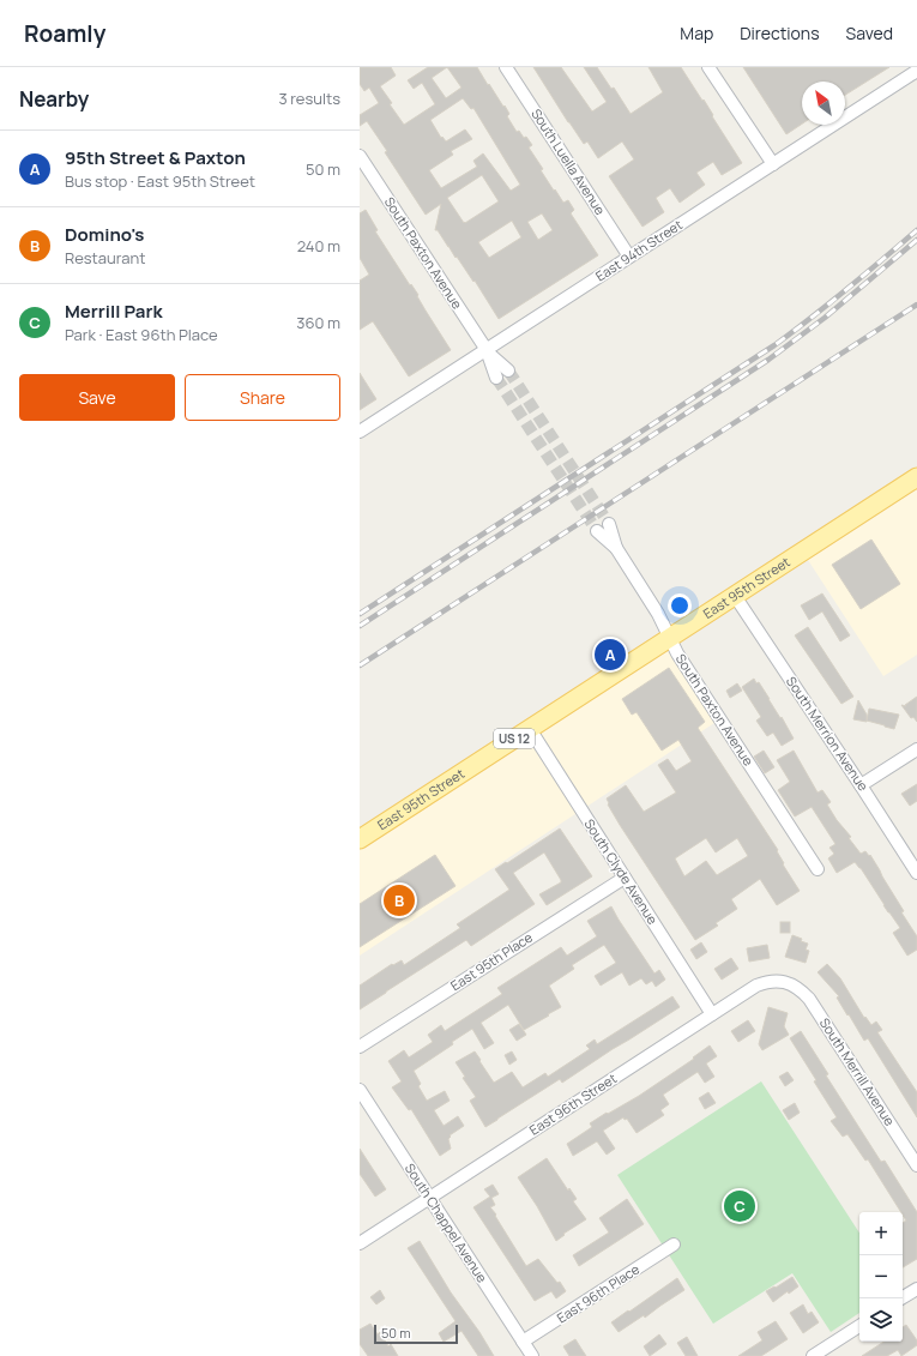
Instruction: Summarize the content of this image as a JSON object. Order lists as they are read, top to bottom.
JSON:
{
  "streets": {
    "main road": ["East 95th Street", "US 12"],
    "street": [
      "South Luella Avenue",
      "East 94th Street",
      "South Paxton Avenue",
      "South Merrion Avenue",
      "South Clyde Avenue",
      "East 95th Place",
      "South Merrill Avenue",
      "East 96th Street",
      "South Chappel Avenue",
      "East 96th Place"
    ]
  },
  "crossings": [
    ["South Luella Avenue", "East 94th Street"],
    ["East 94th Street", "South Paxton Avenue"],
    ["South Paxton Avenue", "East 95th Street"],
    ["East 95th Street", "South Merrion Avenue"],
    ["East 95th Street", "South Clyde Avenue"],
    ["South Clyde Avenue", "East 95th Place"],
    ["South Clyde Avenue", "East 96th Street"],
    ["South Merrill Avenue", "East 96th Street"],
    ["East 96th Street", "South Chappel Avenue"],
    ["South Chappel Avenue", "East 96th Place"]
  ],
  "scale_bar": "50 m",
  "north": "top left",
  "page": {
    "header": "Roamly",
    "nav": ["Map", "Directions", "Saved"],
    "heading": ["Nearby", "3 results"],
    "list": [
      {
        "mark": "A",
        "name": "95th Street & Paxton",
        "note": "Bus stop · East 95th Street",
        "value": "50 m"
      },
      {
        "mark": "B",
        "name": "Domino's",
        "note": "Restaurant",
        "value": "240 m"
      },
      {
        "mark": "C",
        "name": "Merrill Park",
        "note": "Park · East 96th Place",
        "value": "360 m"
      }
    ],
    "buttons": ["Save", "Share"],
    "pins": ["A", "B", "C"],
    "map_buttons": ["+", "−"],
    "scale": "50 m"
  }
}
